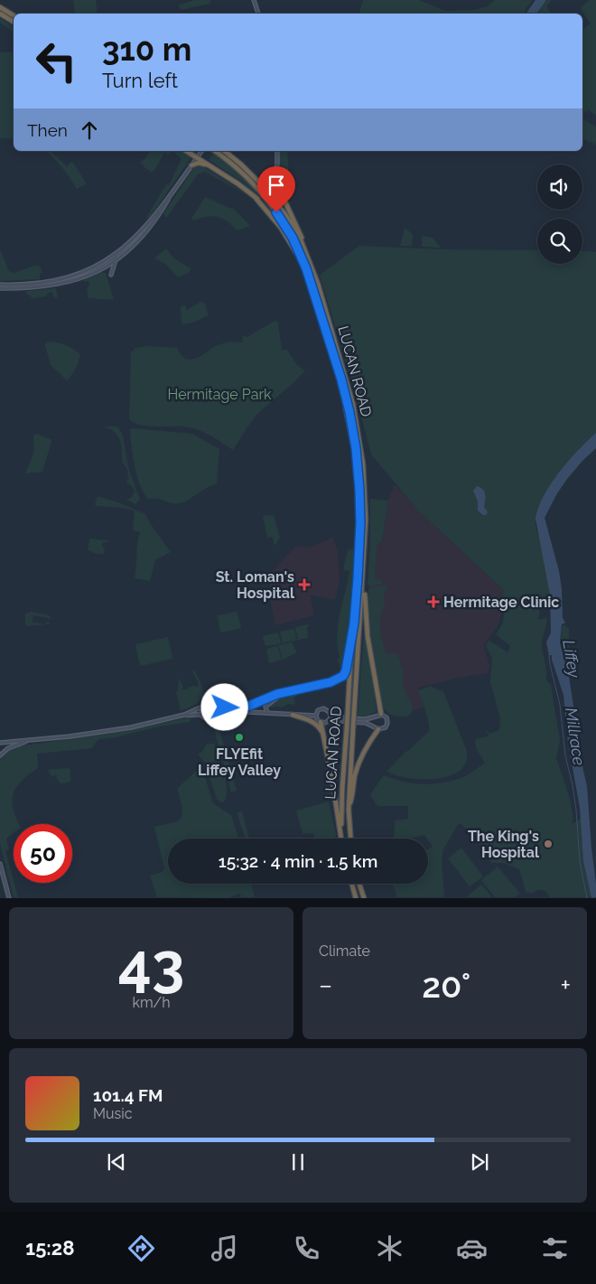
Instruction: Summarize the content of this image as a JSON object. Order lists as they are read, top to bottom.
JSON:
{
  "streets": {
    "highway": ["LUCAN ROAD"]
  },
  "water": ["Liffey", "Millrace"],
  "parks": ["Hermitage Park"],
  "places": {
    "health": ["St. Loman's Hospital", "Hermitage Clinic"],
    "other": ["FLYEfit Liffey Valley", "The King's Hospital"]
  },
  "page": {
    "turn": ["310 m", "Turn left"],
    "then": "Then",
    "limit": "50",
    "trip": "15:32 · 4 min · 1.5 km",
    "tile": [
      ["43", "km/h"],
      "Climate"
    ],
    "heat": ["−", "20°", "+"],
    "song": ["101.4 FM", "Music"],
    "tabs": "15:28"
  }
}
